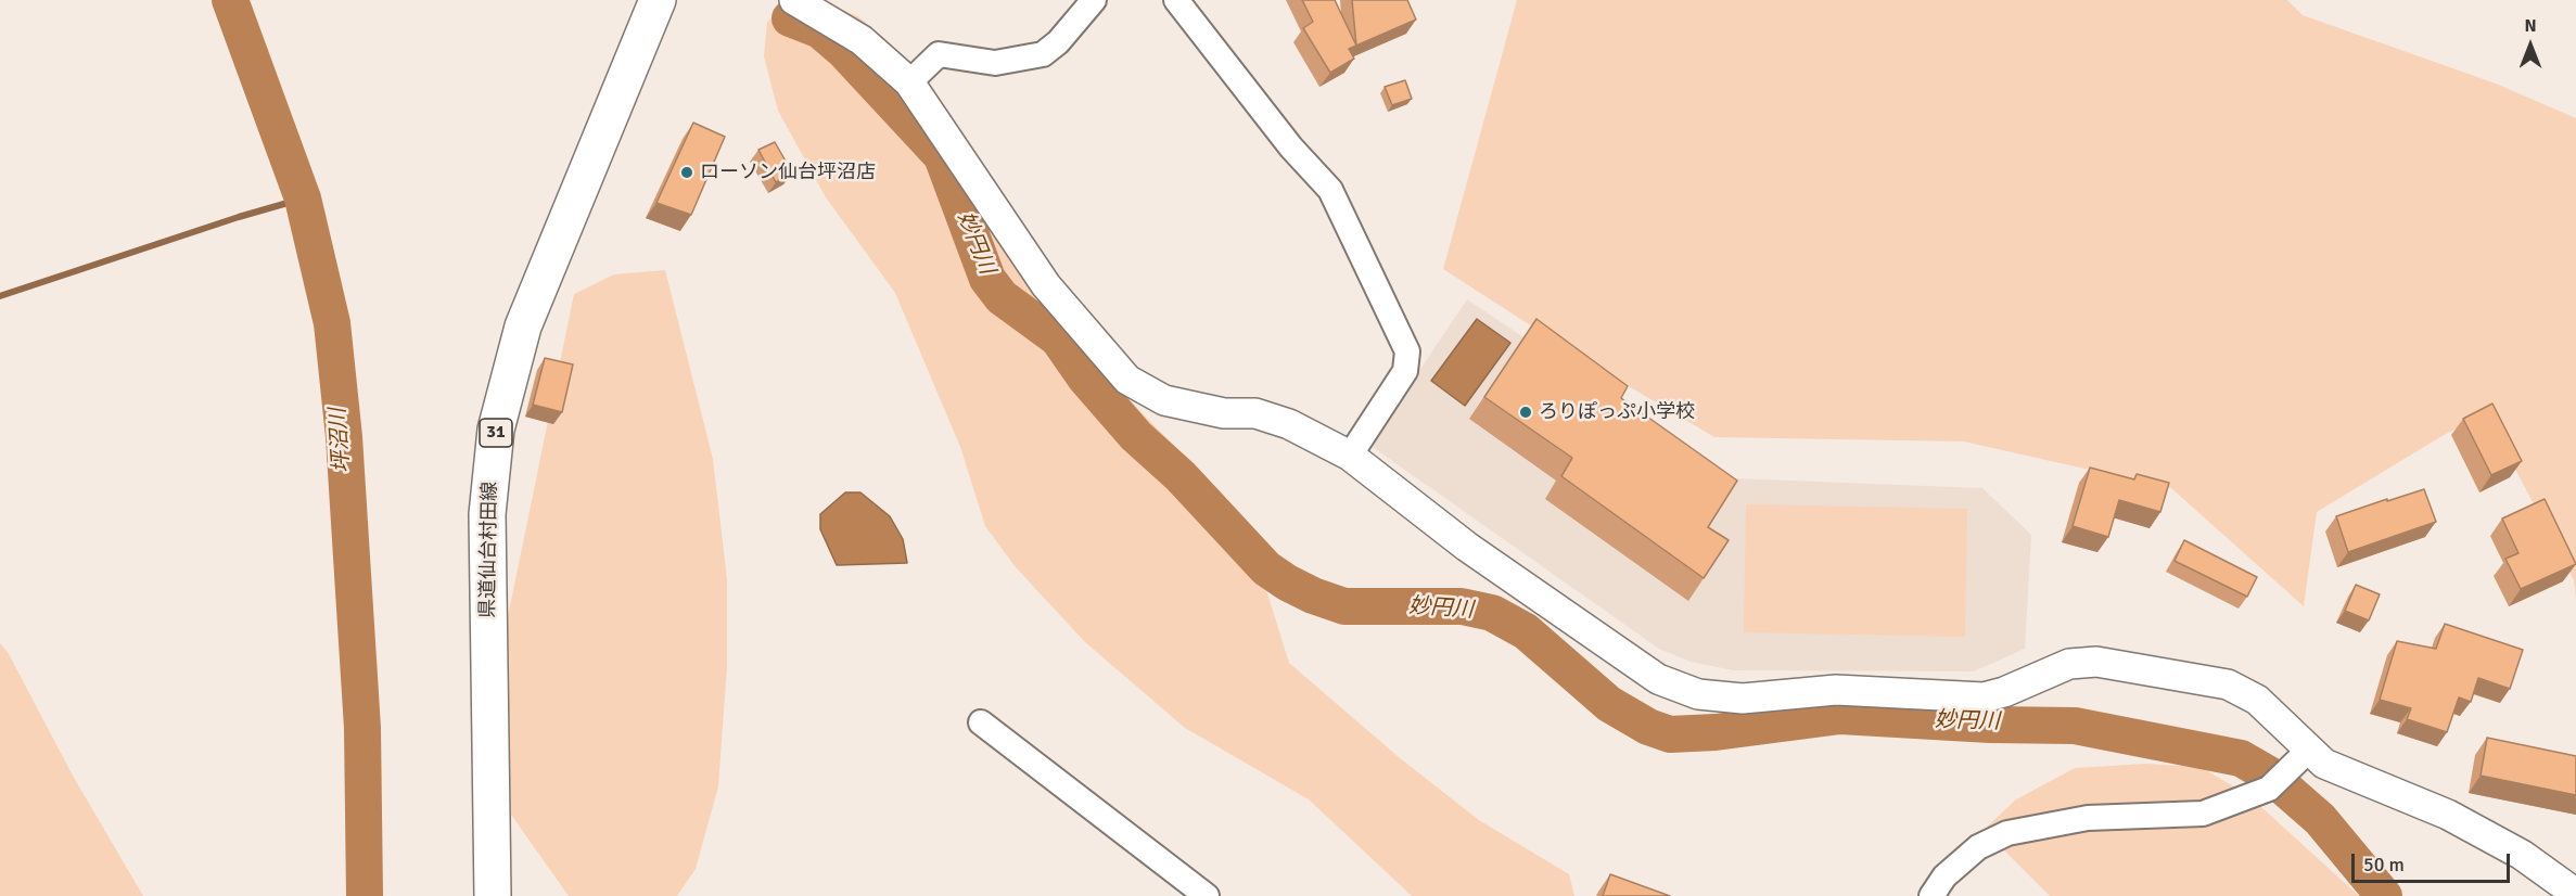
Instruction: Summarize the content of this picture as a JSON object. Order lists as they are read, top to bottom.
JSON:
{
  "streets": {
    "main road": ["31", "県道仙台村田線"]
  },
  "water": ["妙円川", "坪沼川"],
  "places": ["ローソン仙台坪沼店", "ろりぽっぷ小学校"],
  "scale_bar": "50 m",
  "north": "top"
}
